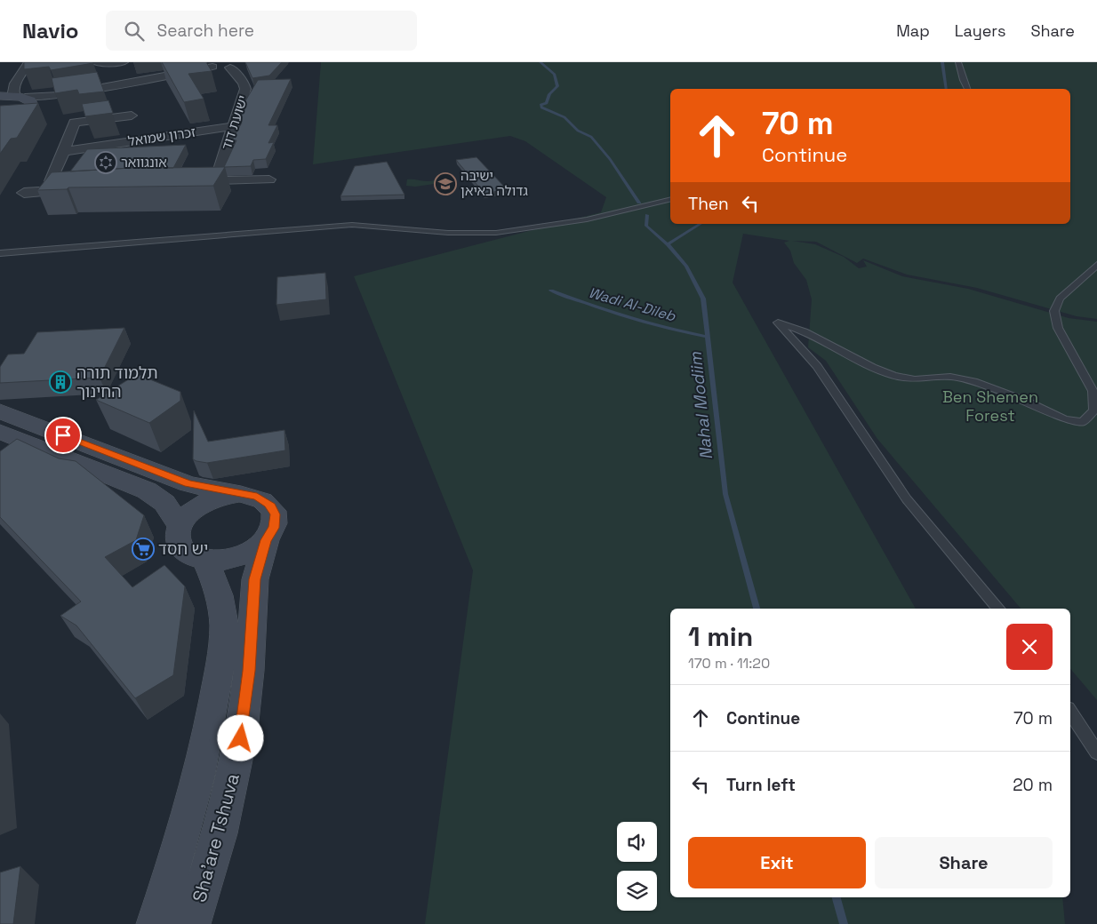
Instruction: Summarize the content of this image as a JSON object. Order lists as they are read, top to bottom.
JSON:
{
  "streets": {
    "street": ["ישועת דוד", "זכרון שמואל", "Sha'are Tshuva"]
  },
  "crossings": [
    ["ישועת דוד", "זכרון שמואל"]
  ],
  "water": ["Wadi Al-Dileb", "Nahal Modiim"],
  "parks": ["Ben Shemen Forest"],
  "places": {
    "synagogue": ["אונגוואר"],
    "school or university": ["ישיבה גדולה באיאן"],
    "building": ["תלמוד תורה החינוך"],
    "supermarket": ["יש חסד"]
  },
  "page": {
    "header": "Navio",
    "search": "Search here",
    "nav": ["Map", "Layers", "Share"],
    "turn": ["70 m", "Continue"],
    "then": "Then",
    "heading": ["1 min", "170 m · 11:20"],
    "list": [
      {
        "name": "Continue",
        "value": "70 m"
      },
      {
        "name": "Turn left",
        "value": "20 m"
      }
    ],
    "buttons": ["Exit", "Share"]
  }
}
